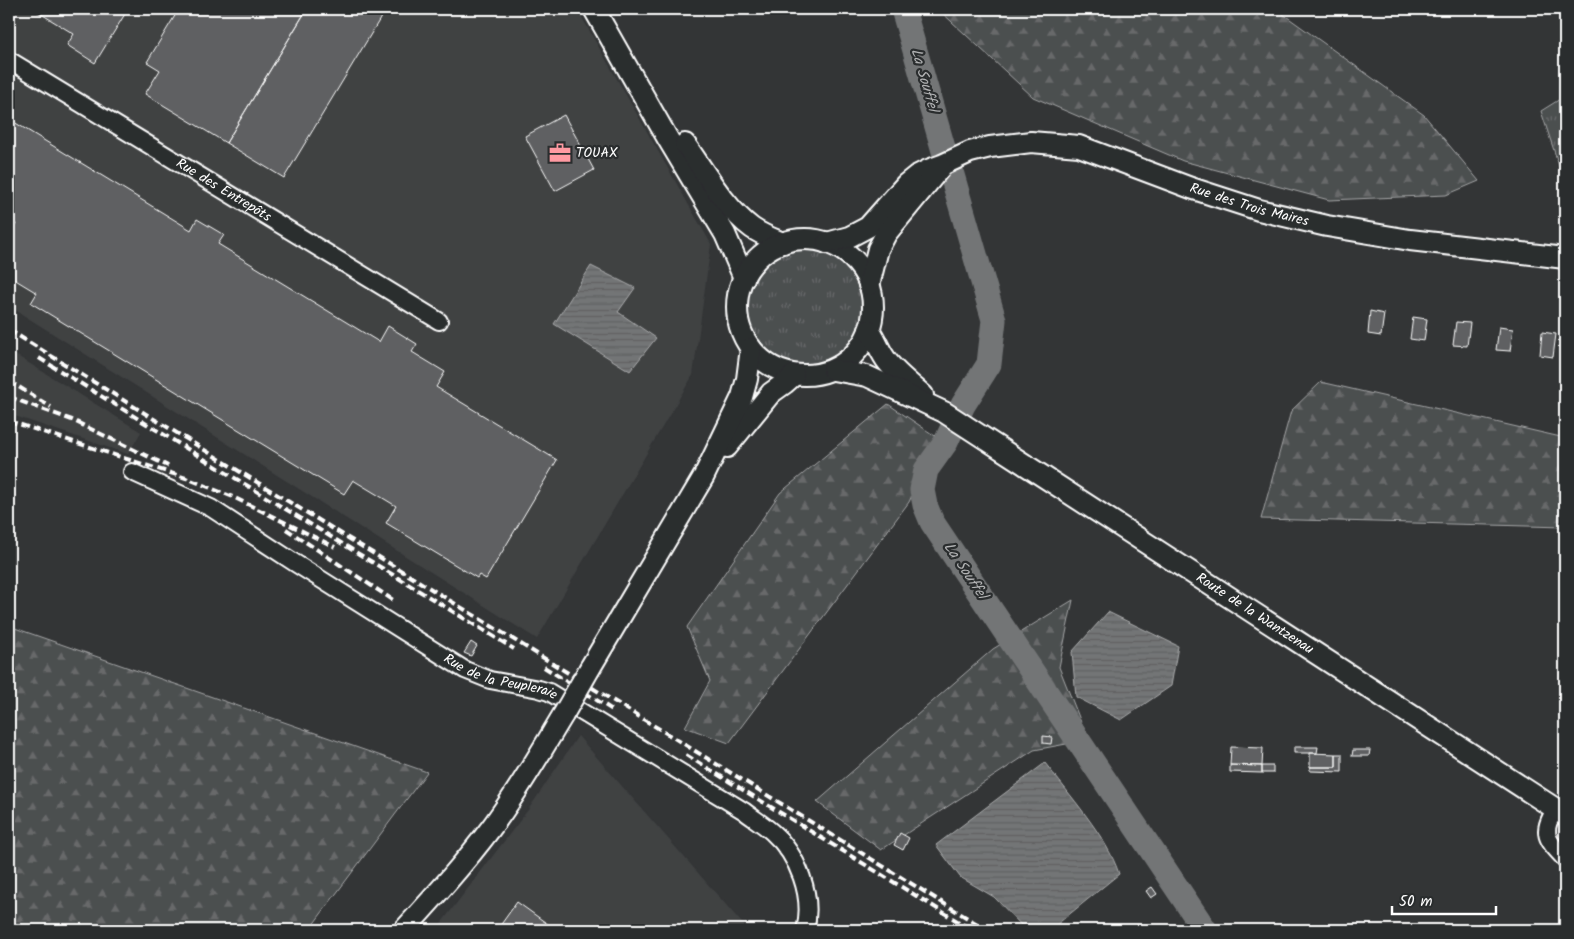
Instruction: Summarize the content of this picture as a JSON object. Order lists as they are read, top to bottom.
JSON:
{
  "streets": {
    "main road": ["Rue des Trois Maires", "Route de la Wantzenau"],
    "street": ["Rue des Entrepôts", "Rue de la Peupleraie"]
  },
  "crossings": [
    ["Rue des Trois Maires", "Route de la Wantzenau"]
  ],
  "water": ["La Souffel"],
  "places": {
    "office": ["TOUAX"]
  },
  "scale_bar": "50 m"
}
